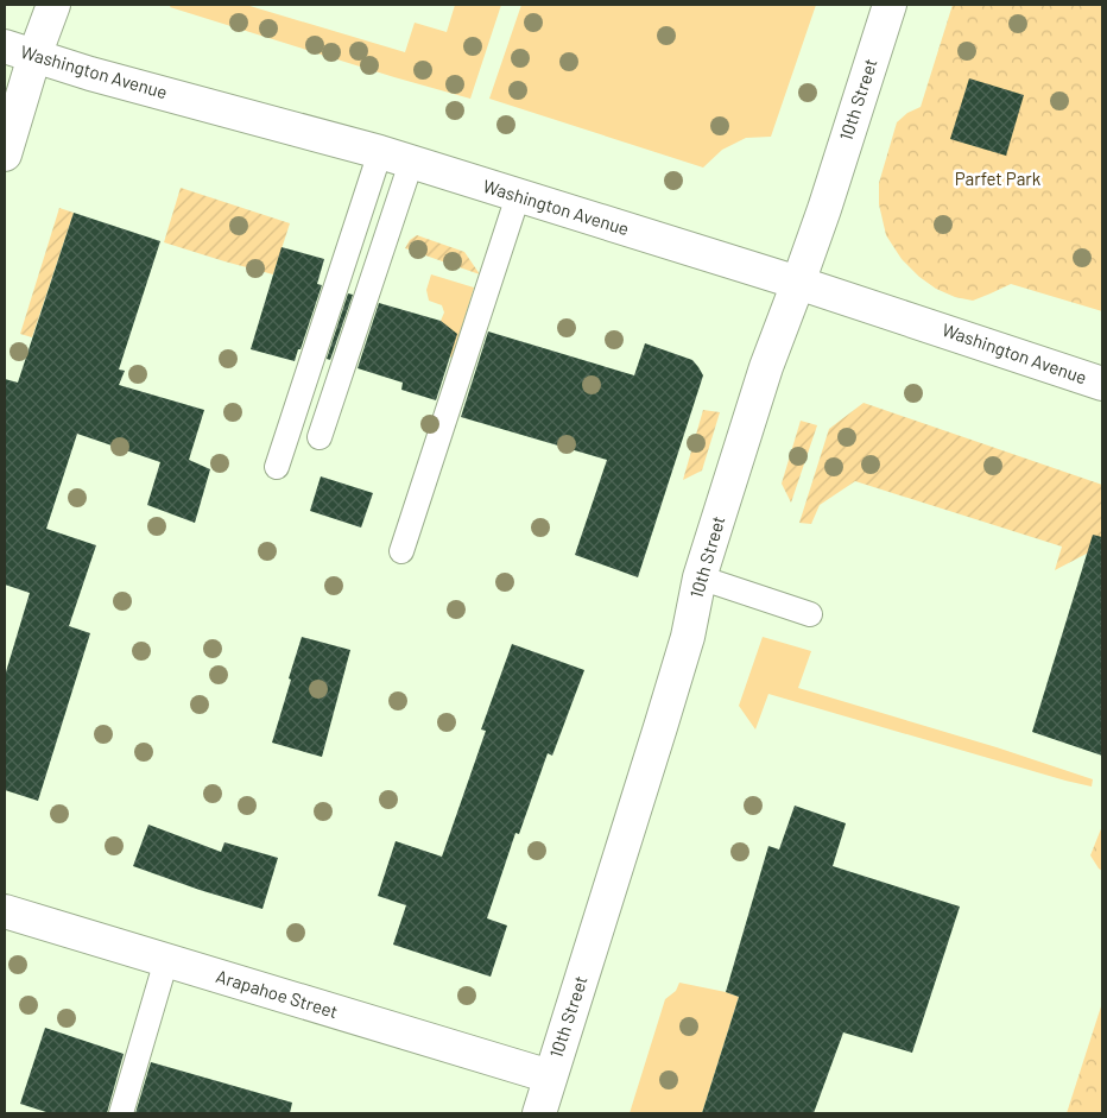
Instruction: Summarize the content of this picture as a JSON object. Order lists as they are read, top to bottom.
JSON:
{
  "streets": {
    "street": ["Washington Avenue", "10th Street", "Arapahoe Street"]
  },
  "crossings": [
    ["Washington Avenue", "10th Street"],
    ["10th Street", "Arapahoe Street"]
  ],
  "parks": ["Parfet Park"]
}
